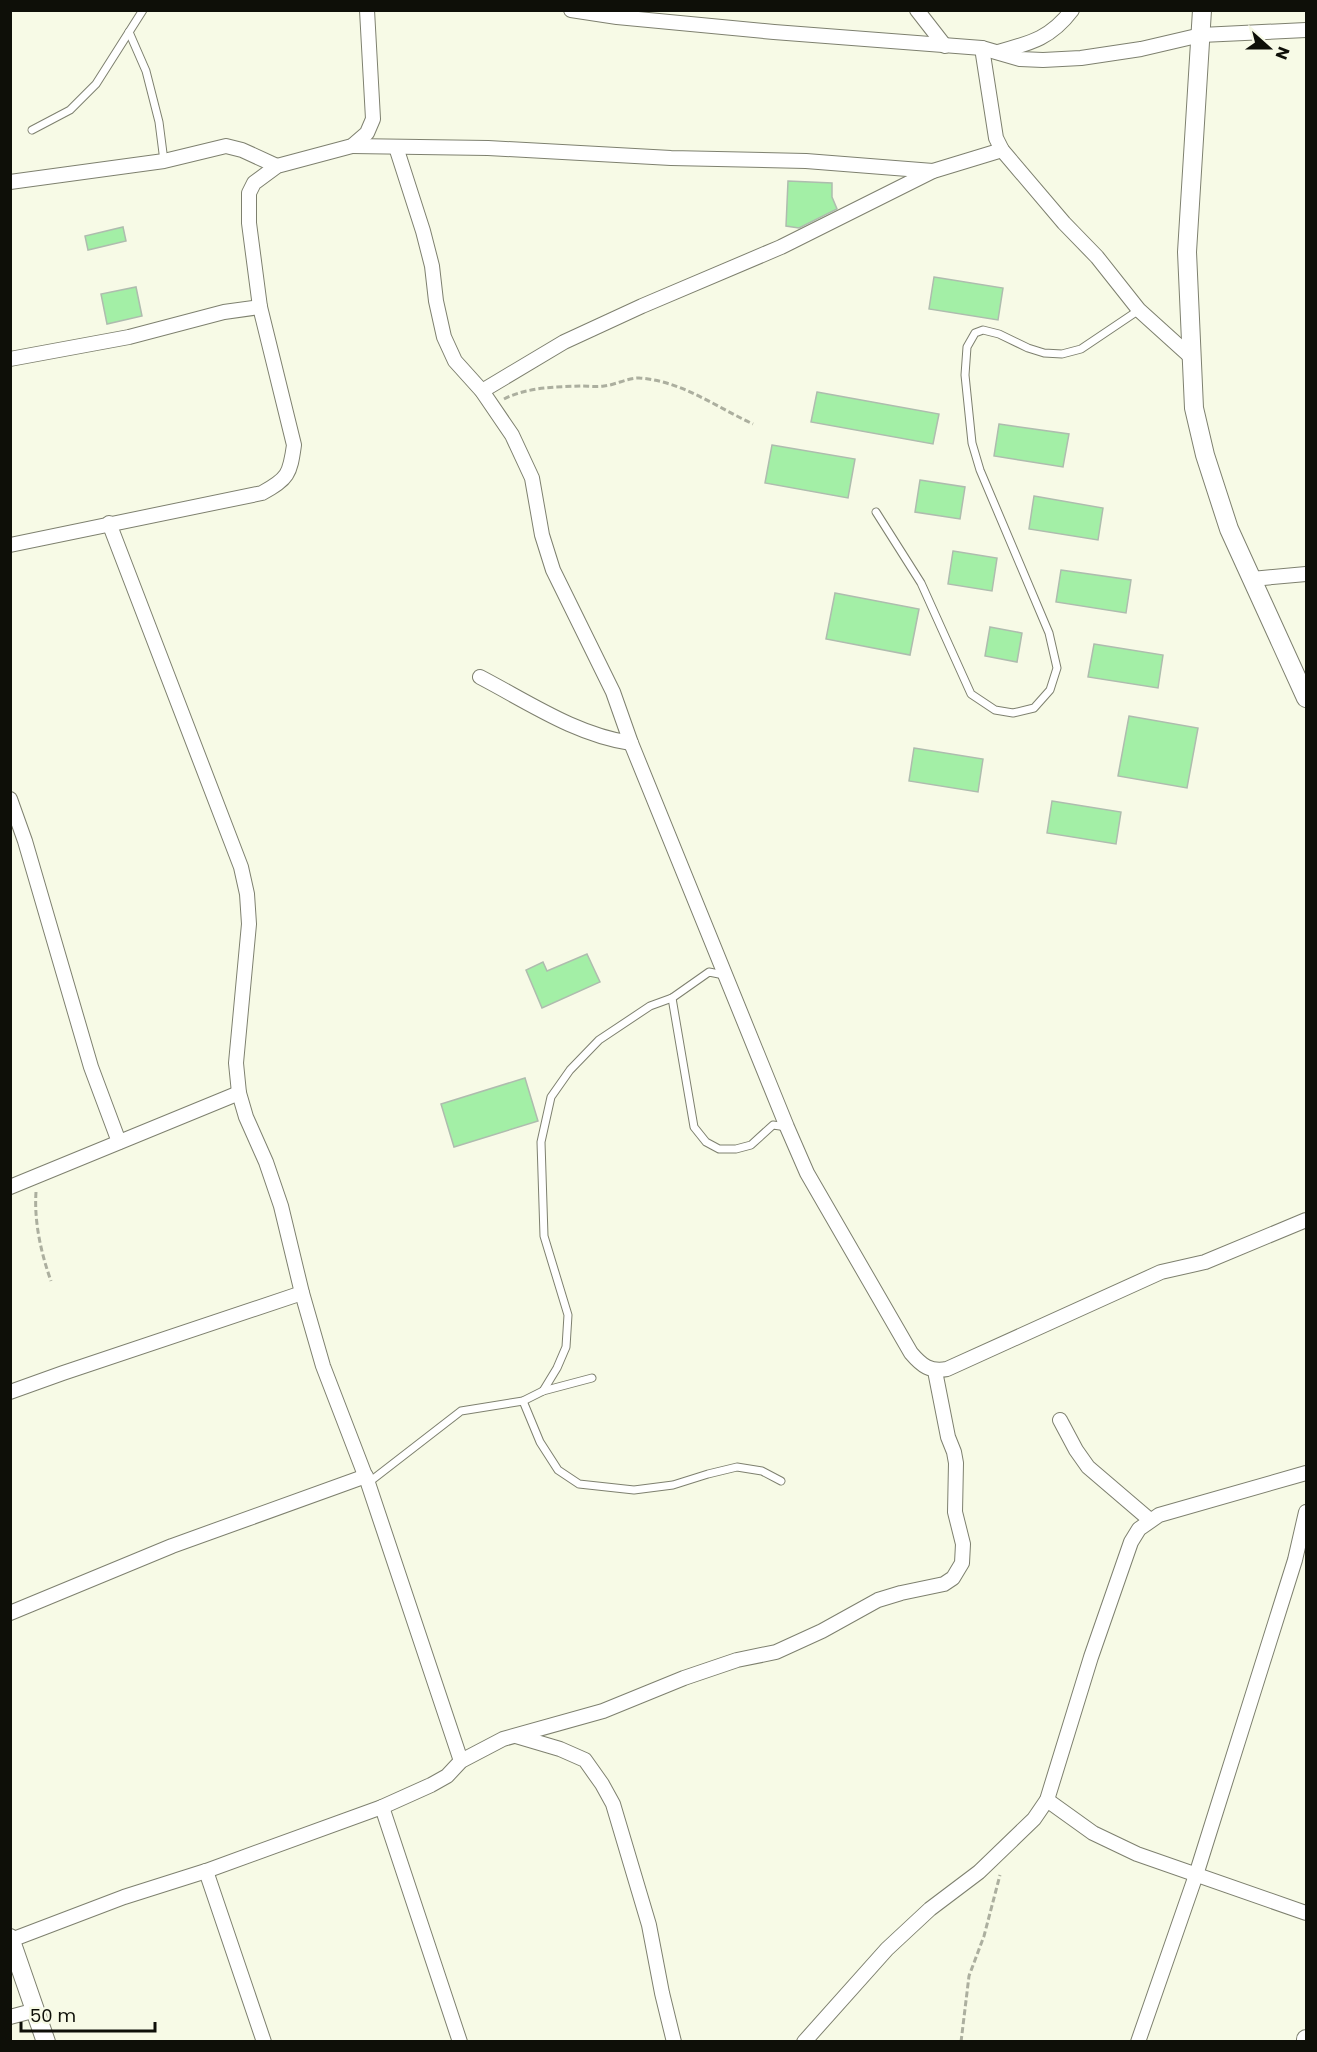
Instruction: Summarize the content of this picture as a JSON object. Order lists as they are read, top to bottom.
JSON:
{
  "scale_bar": "50 m",
  "north": "right"
}
